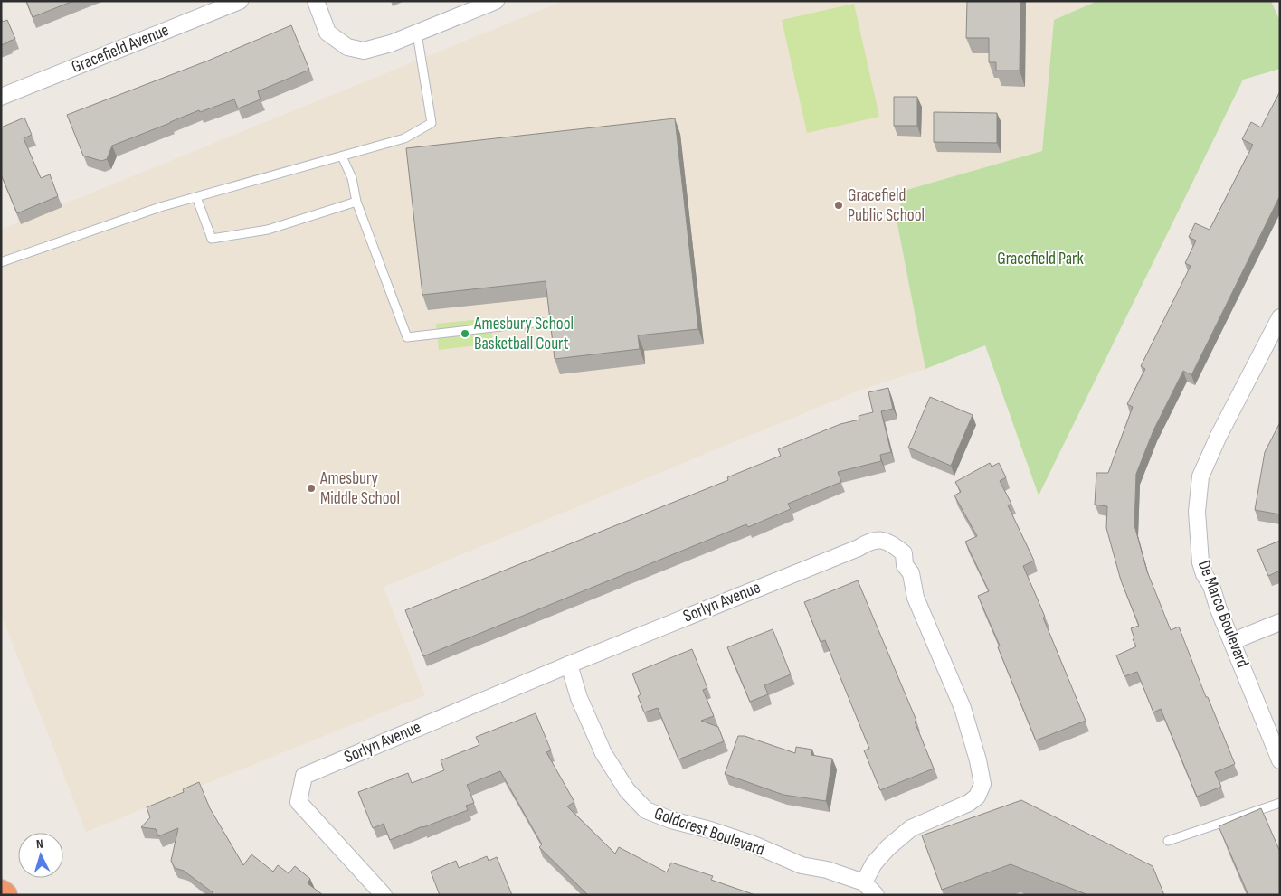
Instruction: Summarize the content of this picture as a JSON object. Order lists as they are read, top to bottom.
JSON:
{
  "streets": {
    "street": [
      "Gracefield Avenue",
      "Sorlyn Avenue",
      "De Marco Boulevard",
      "Goldcrest Boulevard"
    ]
  },
  "crossings": [
    ["Sorlyn Avenue", "Goldcrest Boulevard"]
  ],
  "parks": ["Gracefield Park"],
  "places": ["Gracefield Public School", "Amesbury School Basketball Court", "Amesbury Middle School"],
  "north": "top"
}
